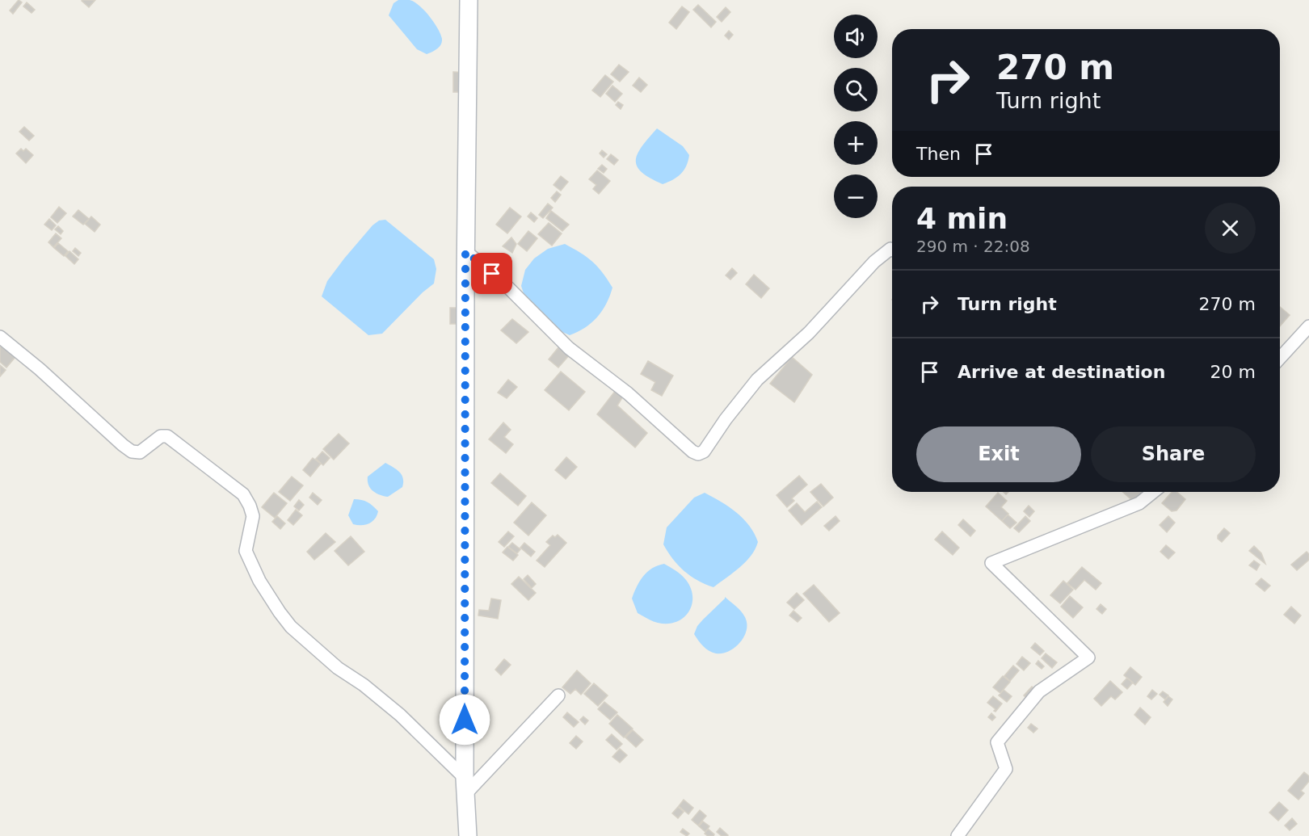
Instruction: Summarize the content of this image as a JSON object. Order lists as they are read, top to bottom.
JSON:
{
  "page": {
    "map_buttons": ["+", "−"],
    "turn": ["270 m", "Turn right"],
    "then": "Then",
    "heading": ["4 min", "290 m · 22:08"],
    "list": [
      {
        "name": "Turn right",
        "value": "270 m"
      },
      {
        "name": "Arrive at destination",
        "value": "20 m"
      }
    ],
    "buttons": ["Exit", "Share"]
  }
}
